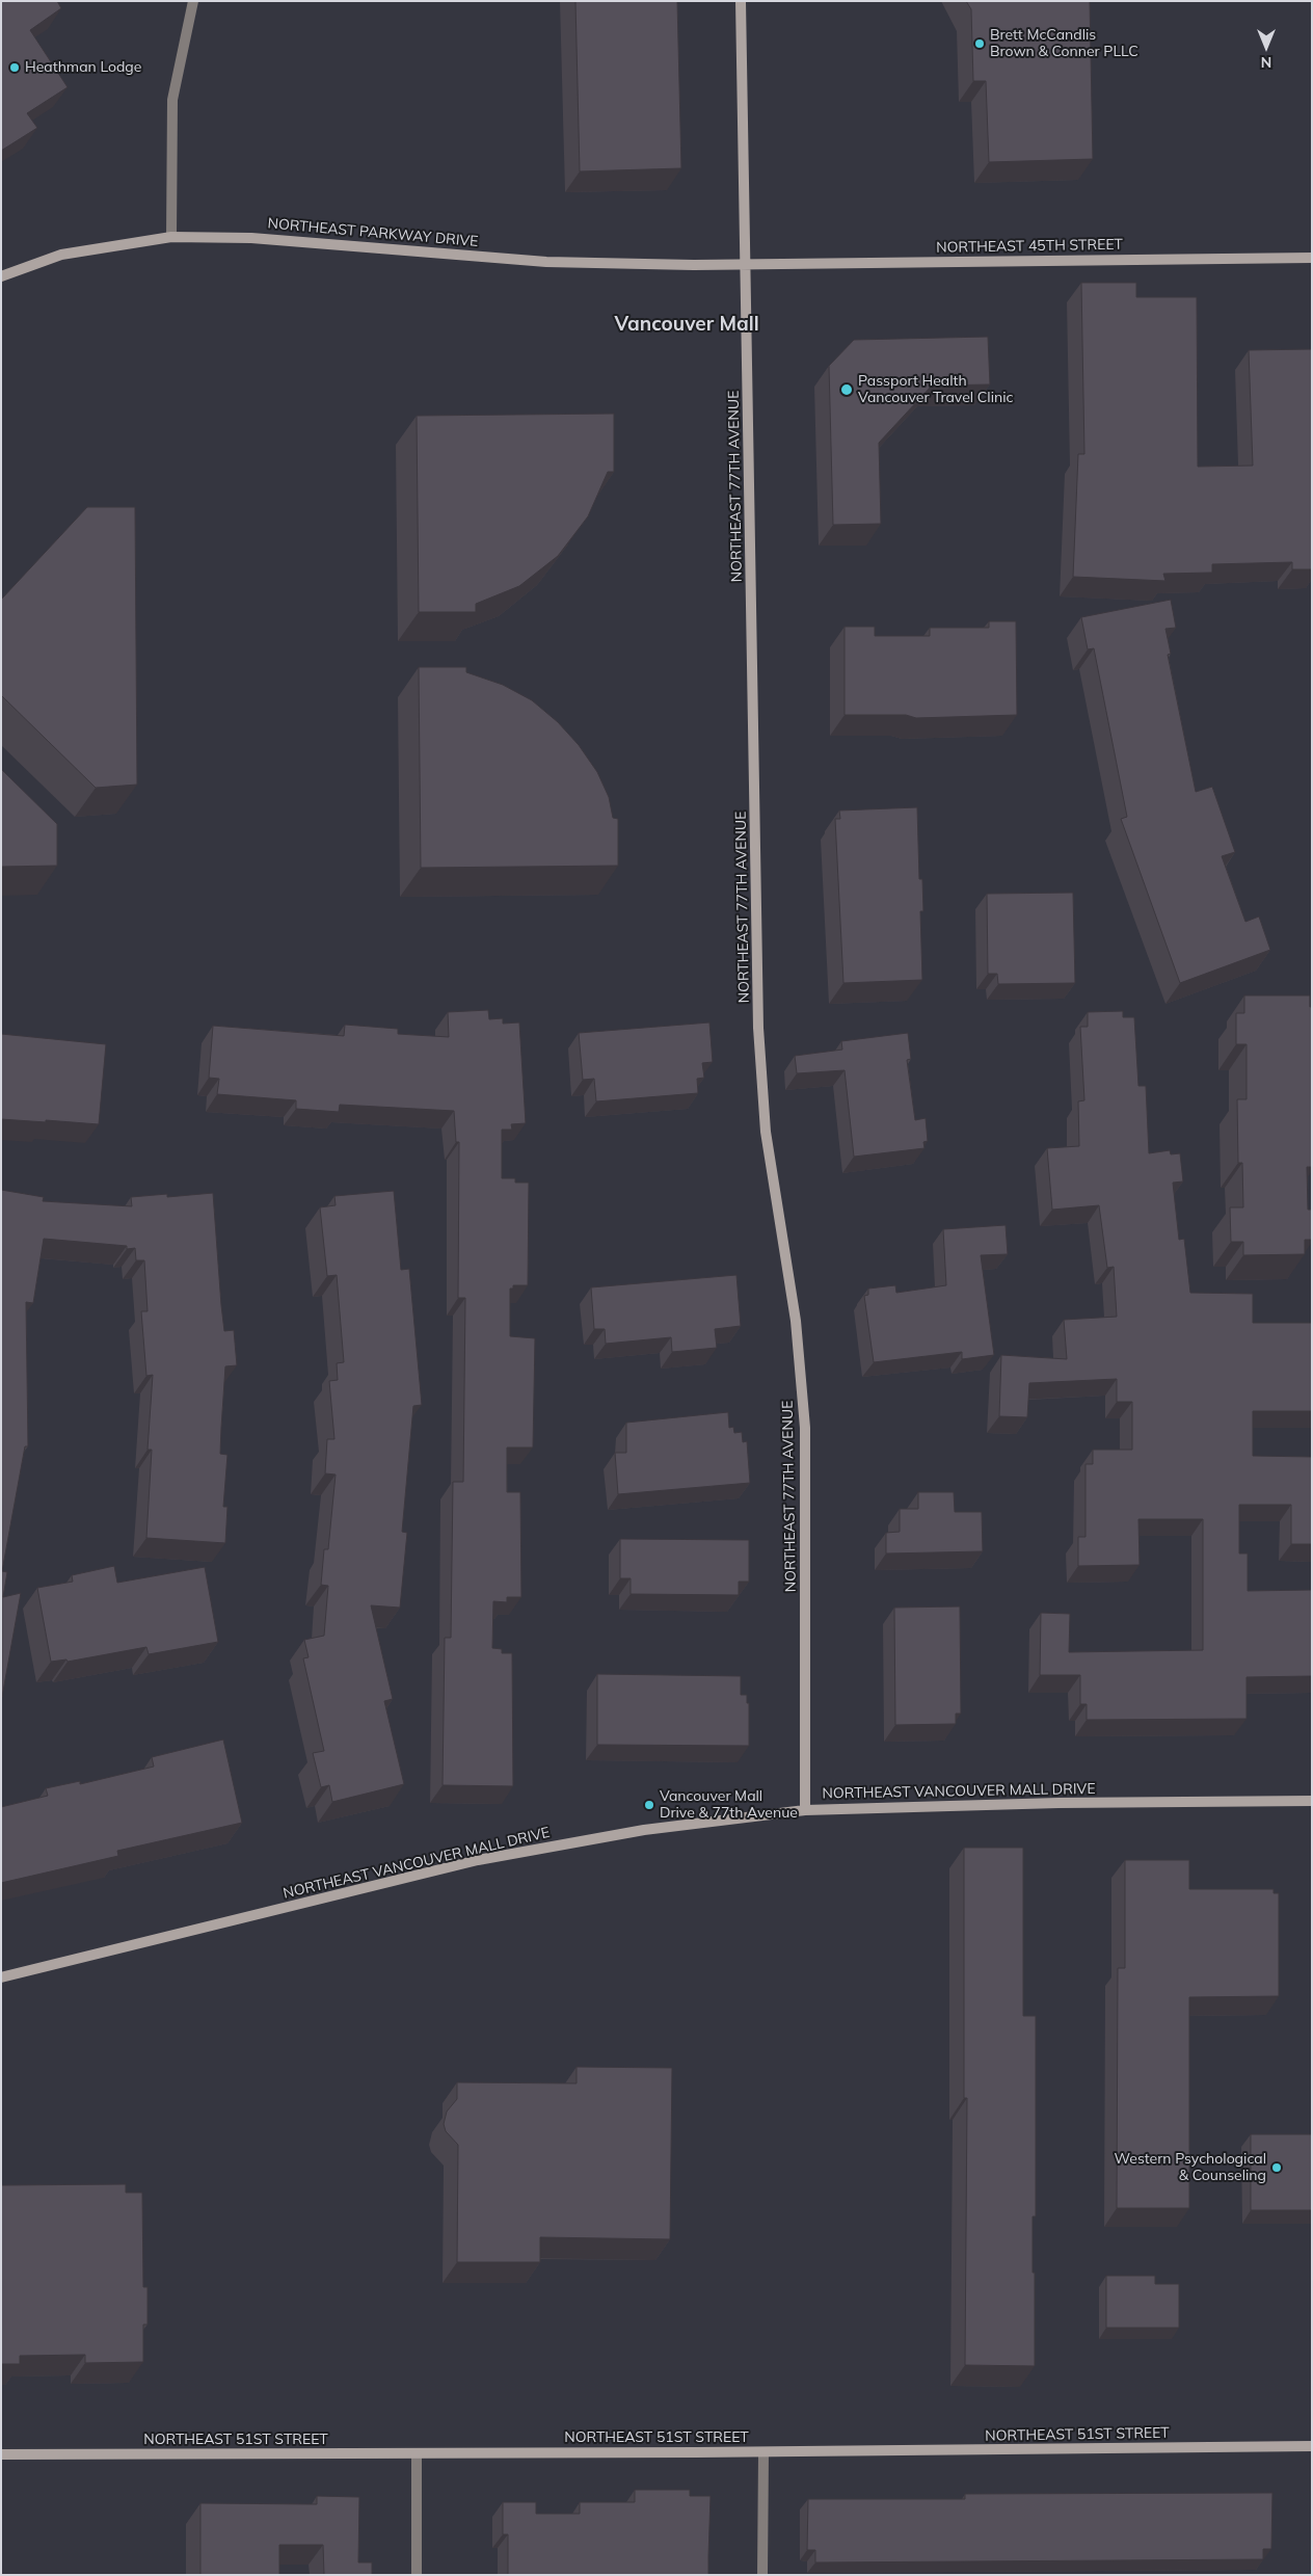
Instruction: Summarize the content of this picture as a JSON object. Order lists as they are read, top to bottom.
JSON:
{
  "streets": {
    "street": [
      "NORTHEAST PARKWAY DRIVE",
      "NORTHEAST 45TH STREET",
      "NORTHEAST 77TH AVENUE",
      "NORTHEAST VANCOUVER MALL DRIVE",
      "NORTHEAST 51ST STREET"
    ]
  },
  "crossings": [
    ["NORTHEAST PARKWAY DRIVE", "NORTHEAST 45TH STREET"],
    ["NORTHEAST PARKWAY DRIVE", "NORTHEAST 77TH AVENUE"],
    ["NORTHEAST 45TH STREET", "NORTHEAST 77TH AVENUE"],
    ["NORTHEAST 77TH AVENUE", "NORTHEAST VANCOUVER MALL DRIVE"]
  ],
  "districts": ["Vancouver Mall"],
  "places": [
    "Brett McCandlis Brown & Conner PLLC",
    "Heathman Lodge",
    "Passport Health Vancouver Travel Clinic",
    "Vancouver Mall Drive & 77th Avenue",
    "Western Psychological & Counseling"
  ],
  "north": "bottom"
}
